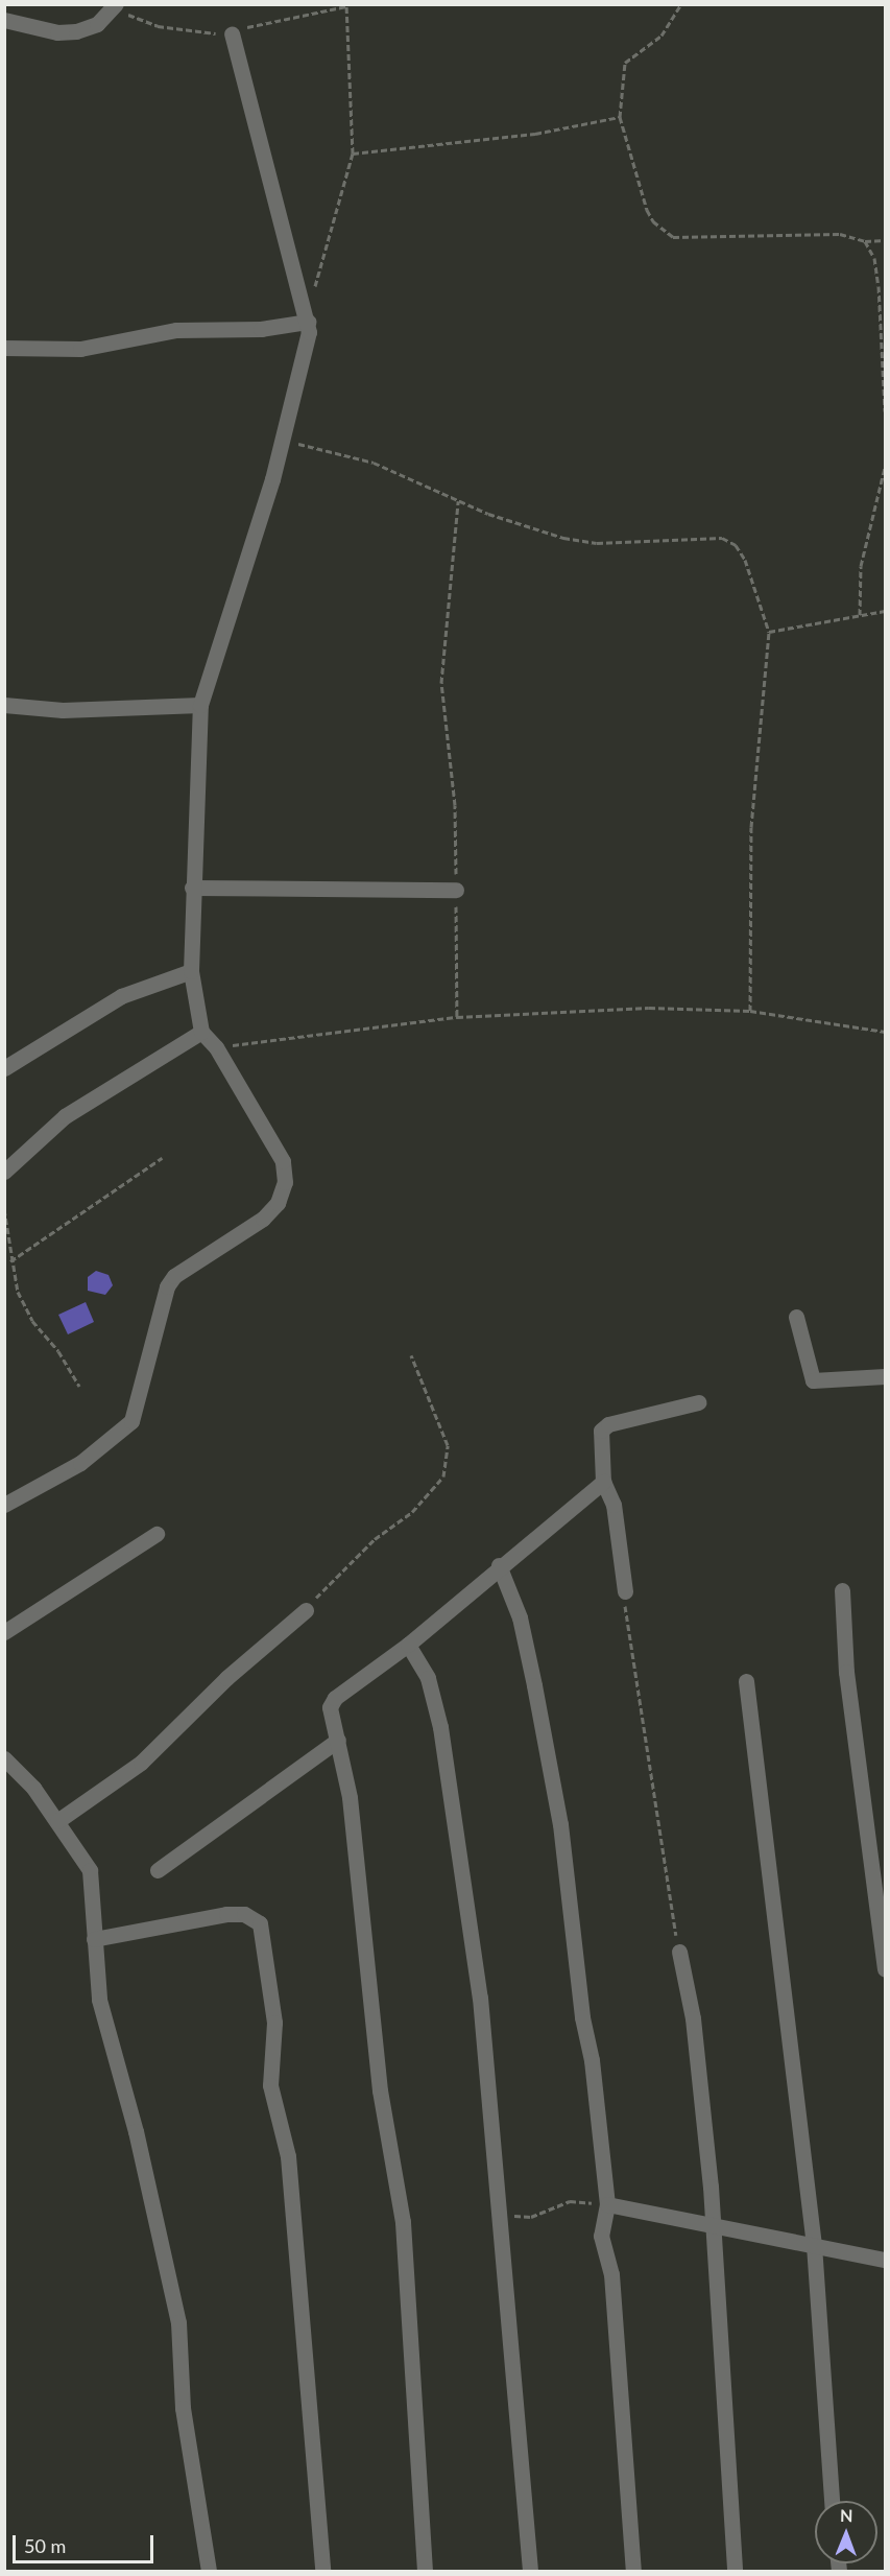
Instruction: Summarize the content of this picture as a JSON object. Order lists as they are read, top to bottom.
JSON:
{
  "scale_bar": "50 m",
  "north": "top"
}
